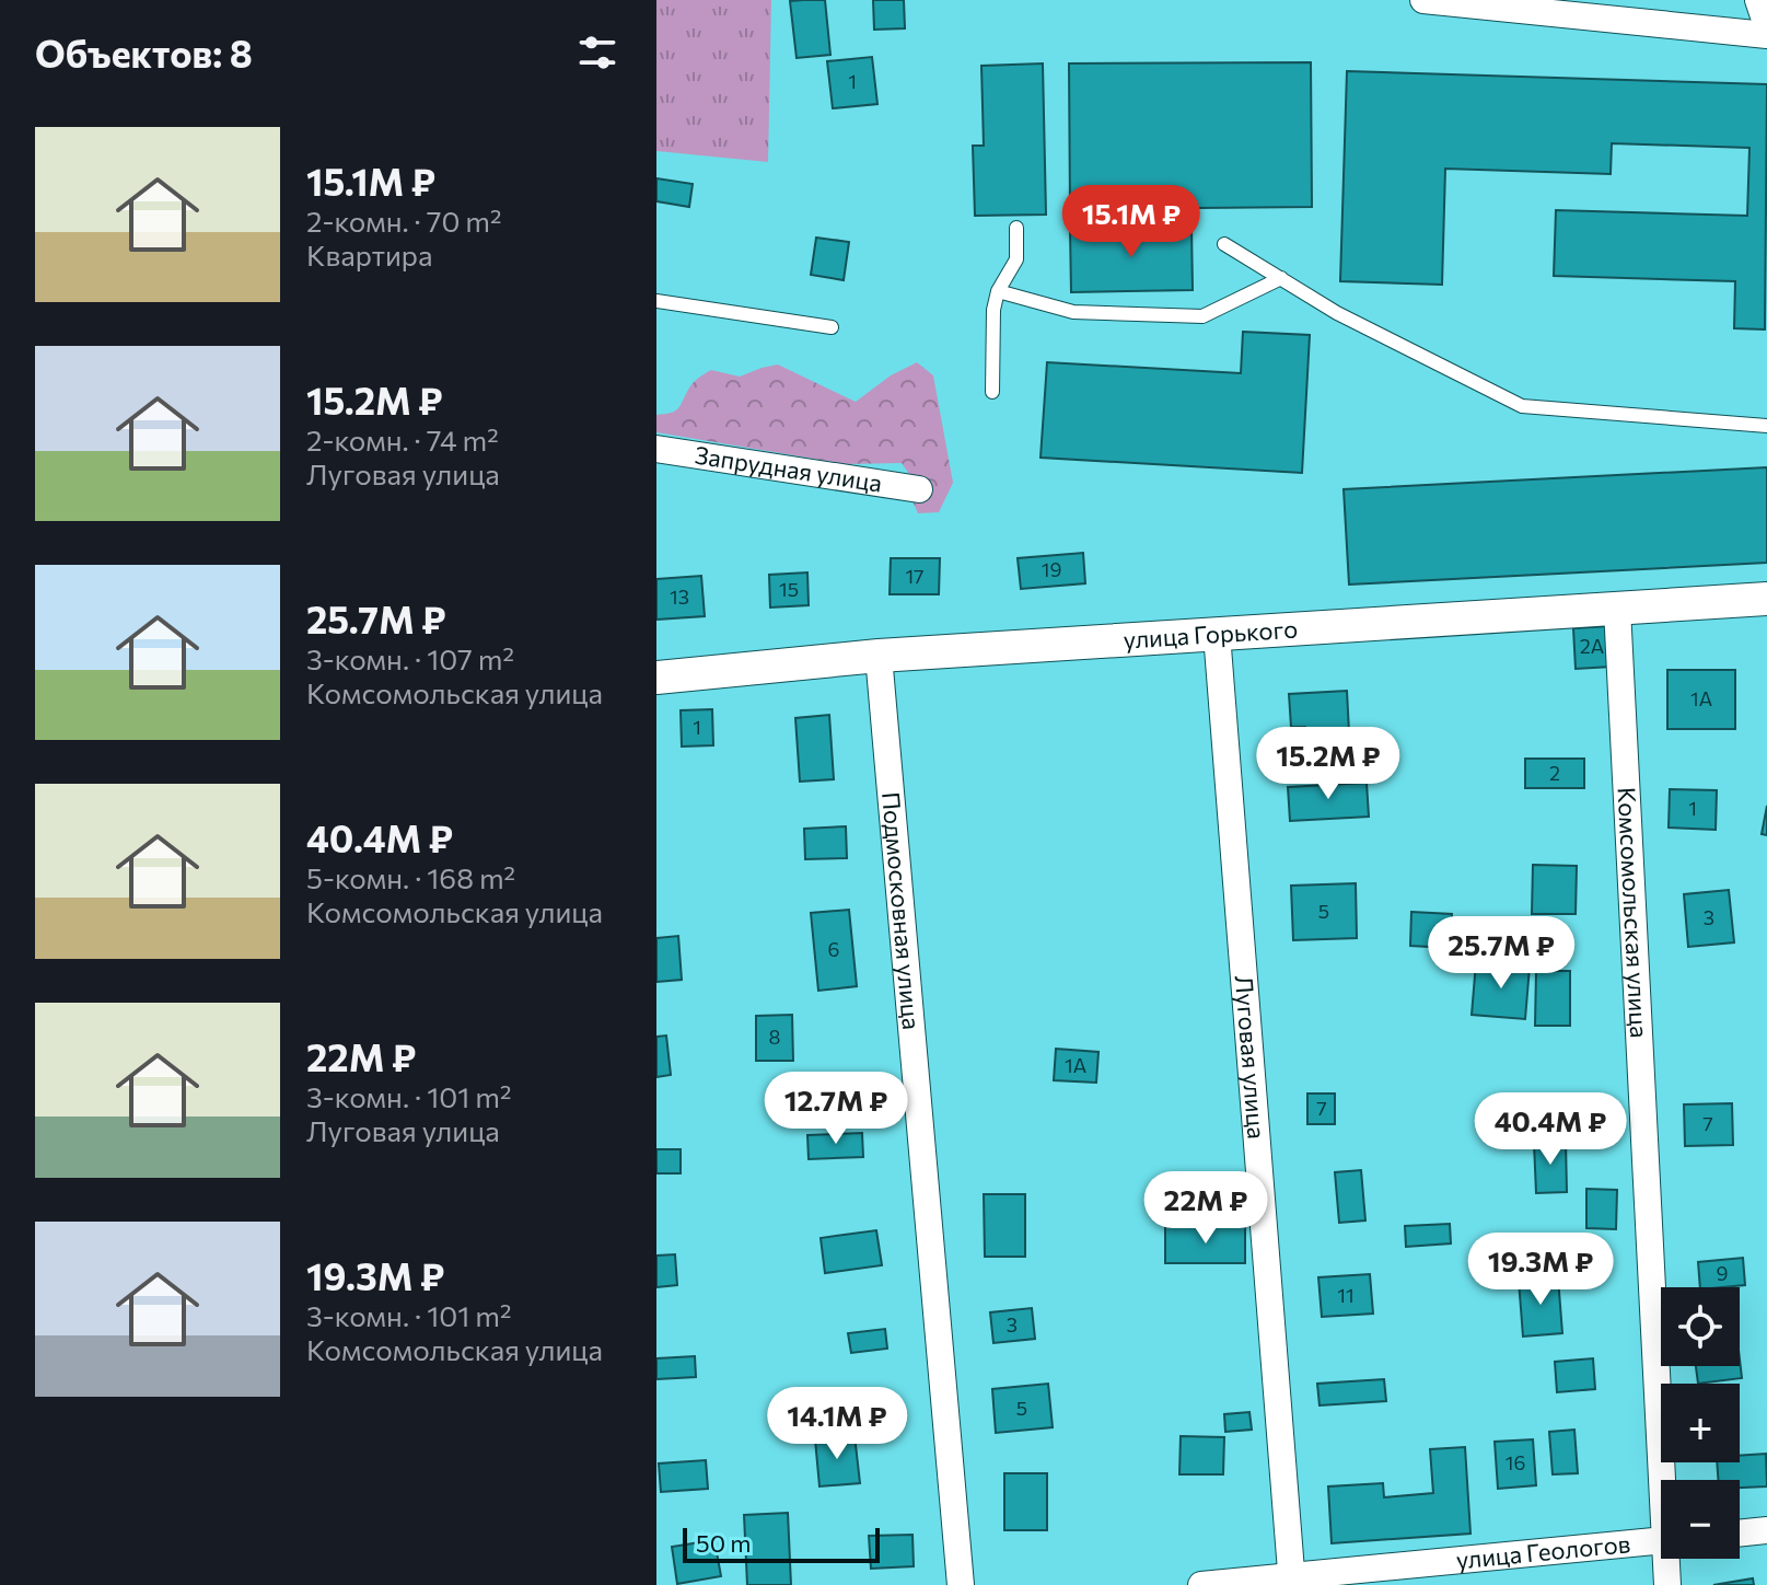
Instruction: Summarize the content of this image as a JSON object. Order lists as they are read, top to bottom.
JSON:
{
  "streets": {
    "street": [
      "Запрудная улица",
      "улица Горького",
      "Подмосковная улица",
      "Комсомольская улица",
      "Луговая улица",
      "улица Геологов"
    ]
  },
  "crossings": [
    ["улица Горького", "Подмосковная улица"],
    ["улица Горького", "Комсомольская улица"],
    ["улица Горького", "Луговая улица"],
    ["Луговая улица", "улица Геологов"]
  ],
  "house_numbers": [
    "1",
    "19",
    "17",
    "15",
    "13",
    "2А",
    "1А",
    "1",
    "2",
    "1",
    "5",
    "3",
    "6",
    "8",
    "1А",
    "7",
    "7",
    "9",
    "11",
    "3",
    "5",
    "16"
  ],
  "scale_bar": "50 m",
  "page": {
    "heading": "Объектов: 8",
    "list": [
      {
        "name": "15.1M ₽",
        "note": "2-комн. · 70 m² · Квартира"
      },
      {
        "name": "15.2M ₽",
        "note": "2-комн. · 74 m² · Луговая улица"
      },
      {
        "name": "25.7M ₽",
        "note": "3-комн. · 107 m² · Комсомольская улица"
      },
      {
        "name": "40.4M ₽",
        "note": "5-комн. · 168 m² · Комсомольская улица"
      },
      {
        "name": "22M ₽",
        "note": "3-комн. · 101 m² · Луговая улица"
      },
      {
        "name": "19.3M ₽",
        "note": "3-комн. · 101 m² · Комсомольская улица"
      }
    ],
    "price": [
      "15.1M ₽",
      "15.2M ₽",
      "25.7M ₽",
      "12.7M ₽",
      "40.4M ₽",
      "22M ₽",
      "19.3M ₽",
      "14.1M ₽"
    ],
    "map_buttons": ["+", "−"],
    "scale": "50 m"
  }
}
